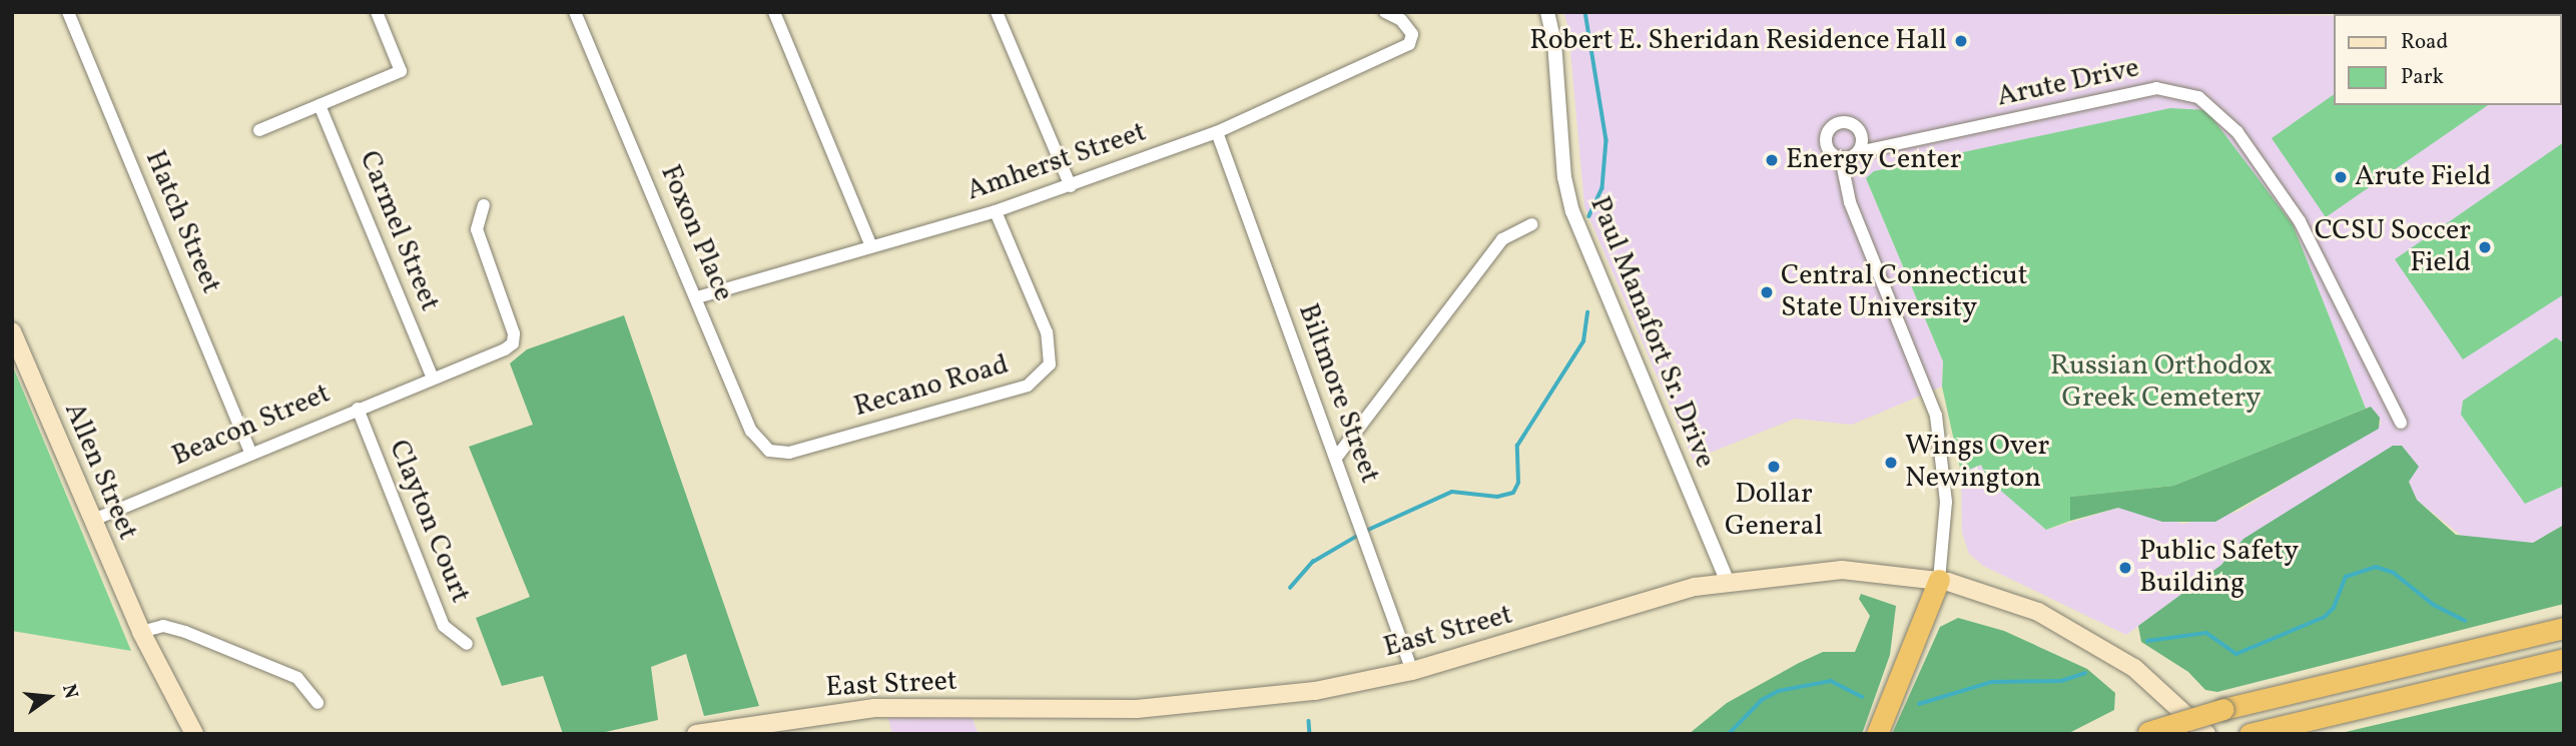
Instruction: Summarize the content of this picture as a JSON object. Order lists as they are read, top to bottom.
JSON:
{
  "streets": {
    "main road": ["Allen Street", "East Street"],
    "street": [
      "Arute Drive",
      "Amherst Street",
      "Hatch Street",
      "Carmel Street",
      "Foxon Place",
      "Paul Manafort Sr. Drive",
      "Recano Road",
      "Biltmore Street",
      "Beacon Street",
      "Clayton Court"
    ]
  },
  "crossings": [
    ["Amherst Street", "Foxon Place"],
    ["Amherst Street", "Recano Road"],
    ["Amherst Street", "Biltmore Street"],
    ["Hatch Street", "Beacon Street"],
    ["Carmel Street", "Beacon Street"],
    ["Foxon Place", "Recano Road"],
    ["Paul Manafort Sr. Drive", "East Street"],
    ["Biltmore Street", "East Street"],
    ["Beacon Street", "Allen Street"],
    ["Beacon Street", "Clayton Court"]
  ],
  "parks": ["Russian Orthodox Greek Cemetery"],
  "places": [
    "Robert E. Sheridan Residence Hall",
    "Energy Center",
    "Arute Field",
    "CCSU Soccer Field",
    "Central Connecticut State University",
    "Wings Over Newington",
    "Dollar General",
    "Public Safety Building"
  ],
  "legend": ["Road", "Park"],
  "north": "right"
}
